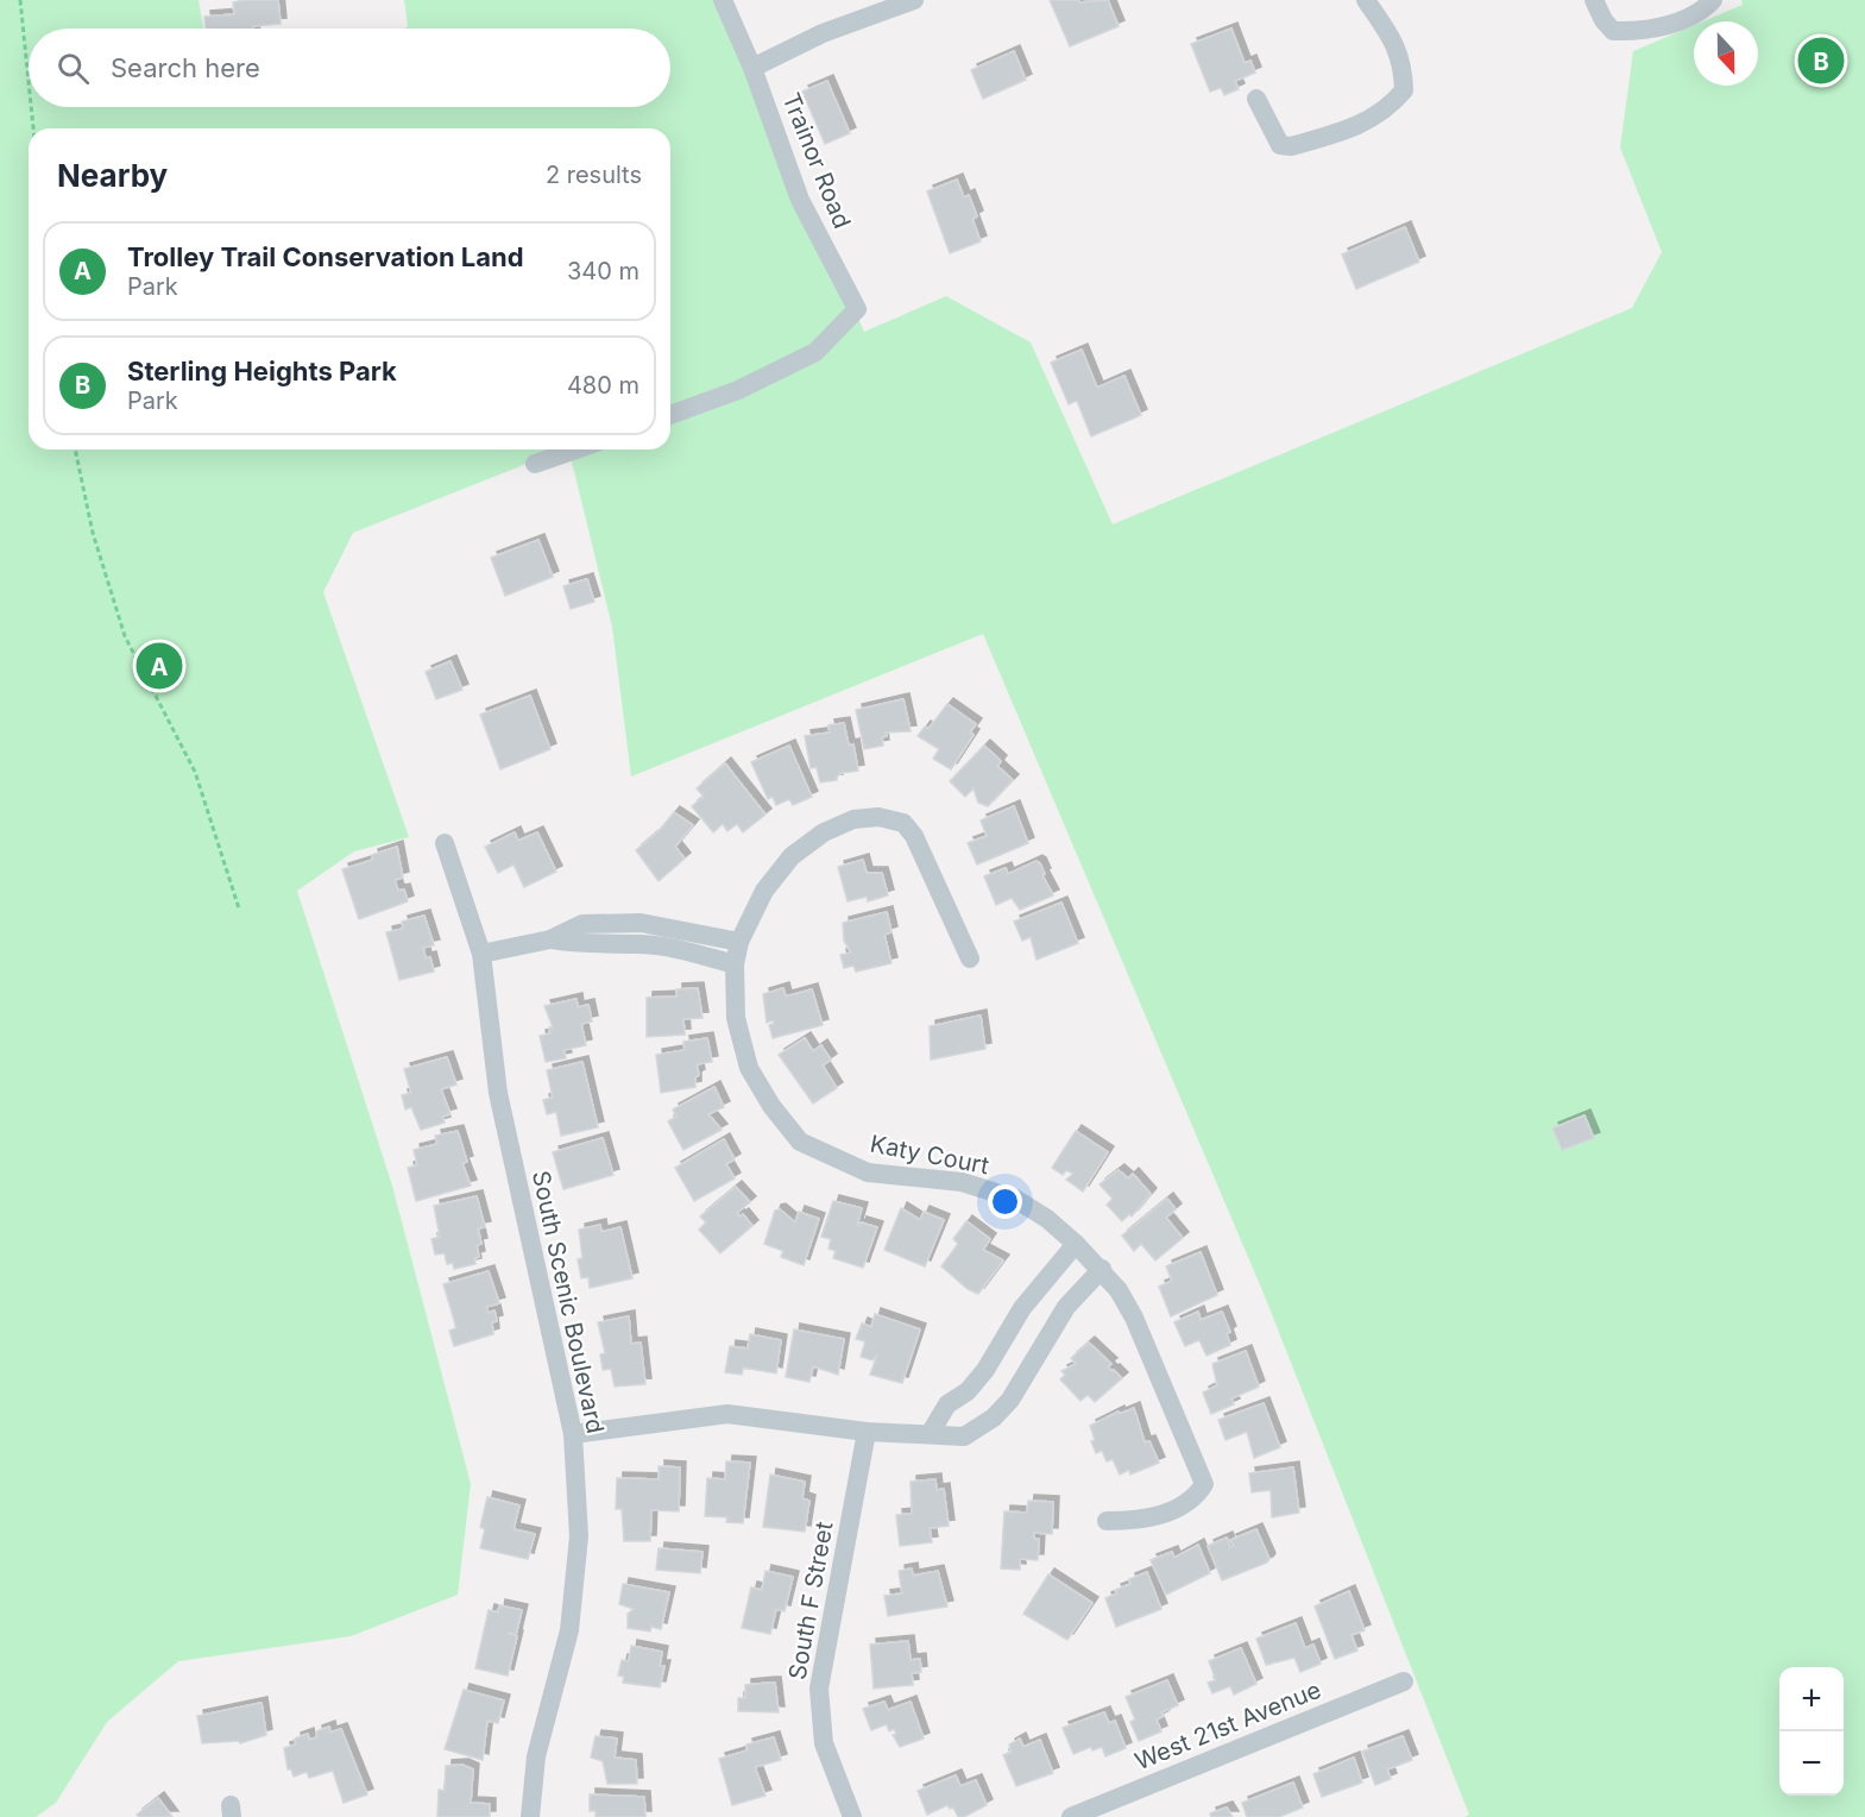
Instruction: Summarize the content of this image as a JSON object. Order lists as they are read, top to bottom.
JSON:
{
  "streets": {
    "street": [
      "Trainor Road",
      "Katy Court",
      "South Scenic Boulevard",
      "South F Street",
      "West 21st Avenue"
    ]
  },
  "north": "bottom",
  "page": {
    "search": "Search here",
    "pins": ["B", "A"],
    "heading": ["Nearby", "2 results"],
    "list": [
      {
        "mark": "A",
        "name": "Trolley Trail Conservation Land",
        "note": "Park",
        "value": "340 m"
      },
      {
        "mark": "B",
        "name": "Sterling Heights Park",
        "note": "Park",
        "value": "480 m"
      }
    ],
    "map_buttons": ["+", "−"]
  }
}
